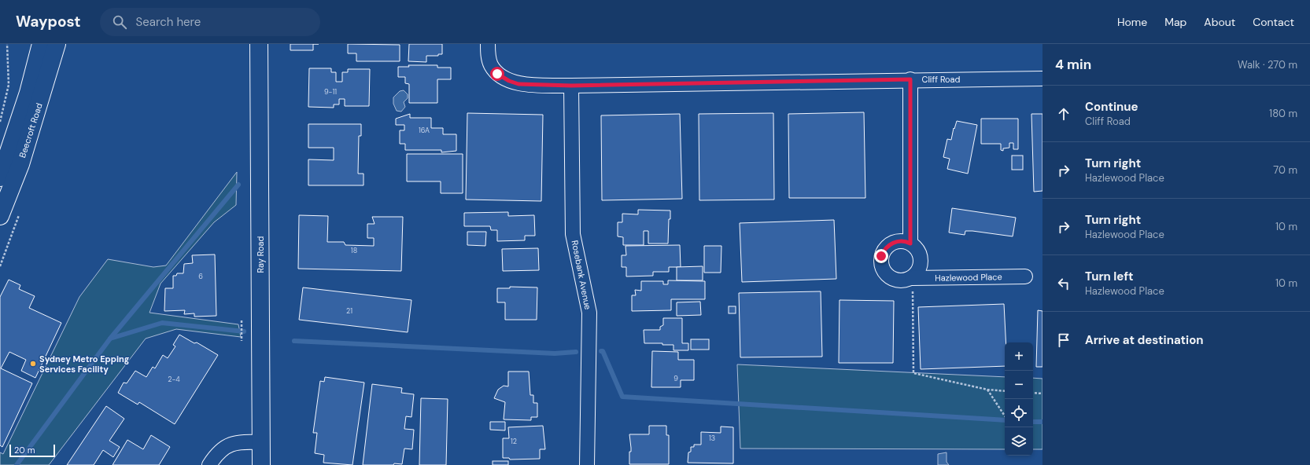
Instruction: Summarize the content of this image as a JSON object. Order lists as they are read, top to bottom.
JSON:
{
  "streets": {
    "street": [
      "Cliff Road",
      "Beecroft Road",
      "Ray Road",
      "Rosebank Avenue",
      "Hazlewood Place"
    ]
  },
  "crossings": [
    ["Cliff Road", "Rosebank Avenue"]
  ],
  "places": ["Sydney Metro Epping Services Facility"],
  "house_numbers": [
    "9-11",
    "16A",
    "18",
    "6",
    "21",
    "9",
    "2-4",
    "13",
    "12"
  ],
  "scale_bar": "20 m",
  "page": {
    "header": "Waypost",
    "search": "Search here",
    "nav": [
      "Home",
      "Map",
      "About",
      "Contact"
    ],
    "heading": ["4 min", "Walk · 270 m"],
    "list": [
      ["Continue", "Cliff Road", "180 m"],
      ["Turn right", "Hazlewood Place", "70 m"],
      ["Turn right", "Hazlewood Place", "10 m"],
      ["Turn left", "Hazlewood Place", "10 m"],
      "Arrive at destination"
    ],
    "map_buttons": ["+", "−"],
    "scale": "20 m"
  }
}
